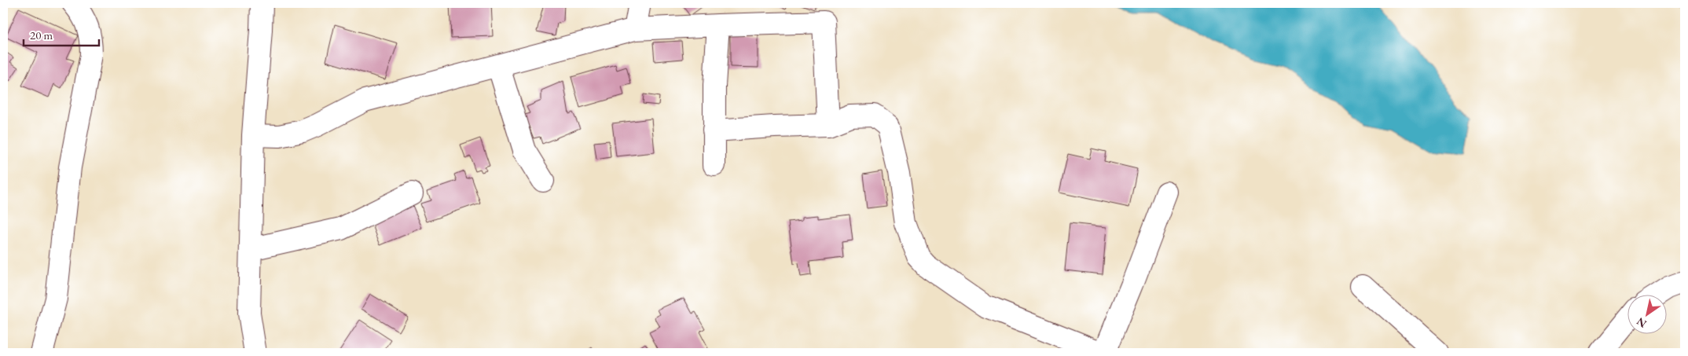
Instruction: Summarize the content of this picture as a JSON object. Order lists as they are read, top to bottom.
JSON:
{
  "scale_bar": "20 m",
  "north": "bottom left"
}
